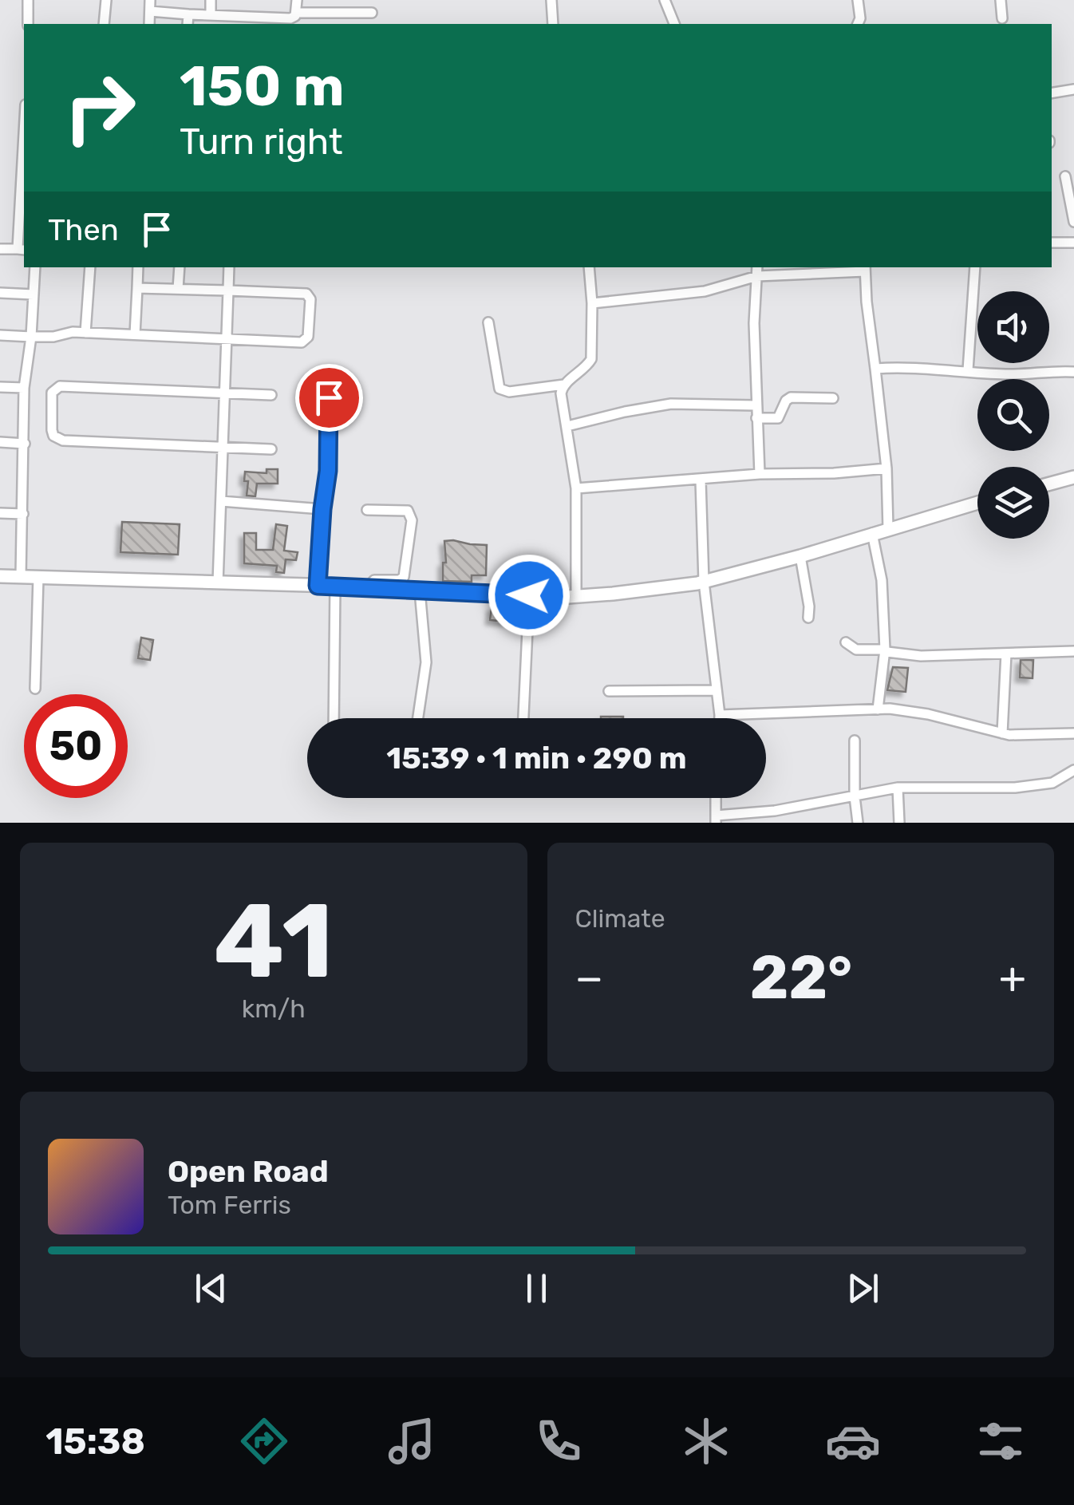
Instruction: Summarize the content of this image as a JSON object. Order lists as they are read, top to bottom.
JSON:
{
  "page": {
    "turn": ["150 m", "Turn right"],
    "then": "Then",
    "limit": "50",
    "trip": "15:39 · 1 min · 290 m",
    "tile": [
      ["41", "km/h"],
      "Climate"
    ],
    "heat": ["−", "22°", "+"],
    "song": ["Open Road", "Tom Ferris"],
    "tabs": "15:38"
  }
}
